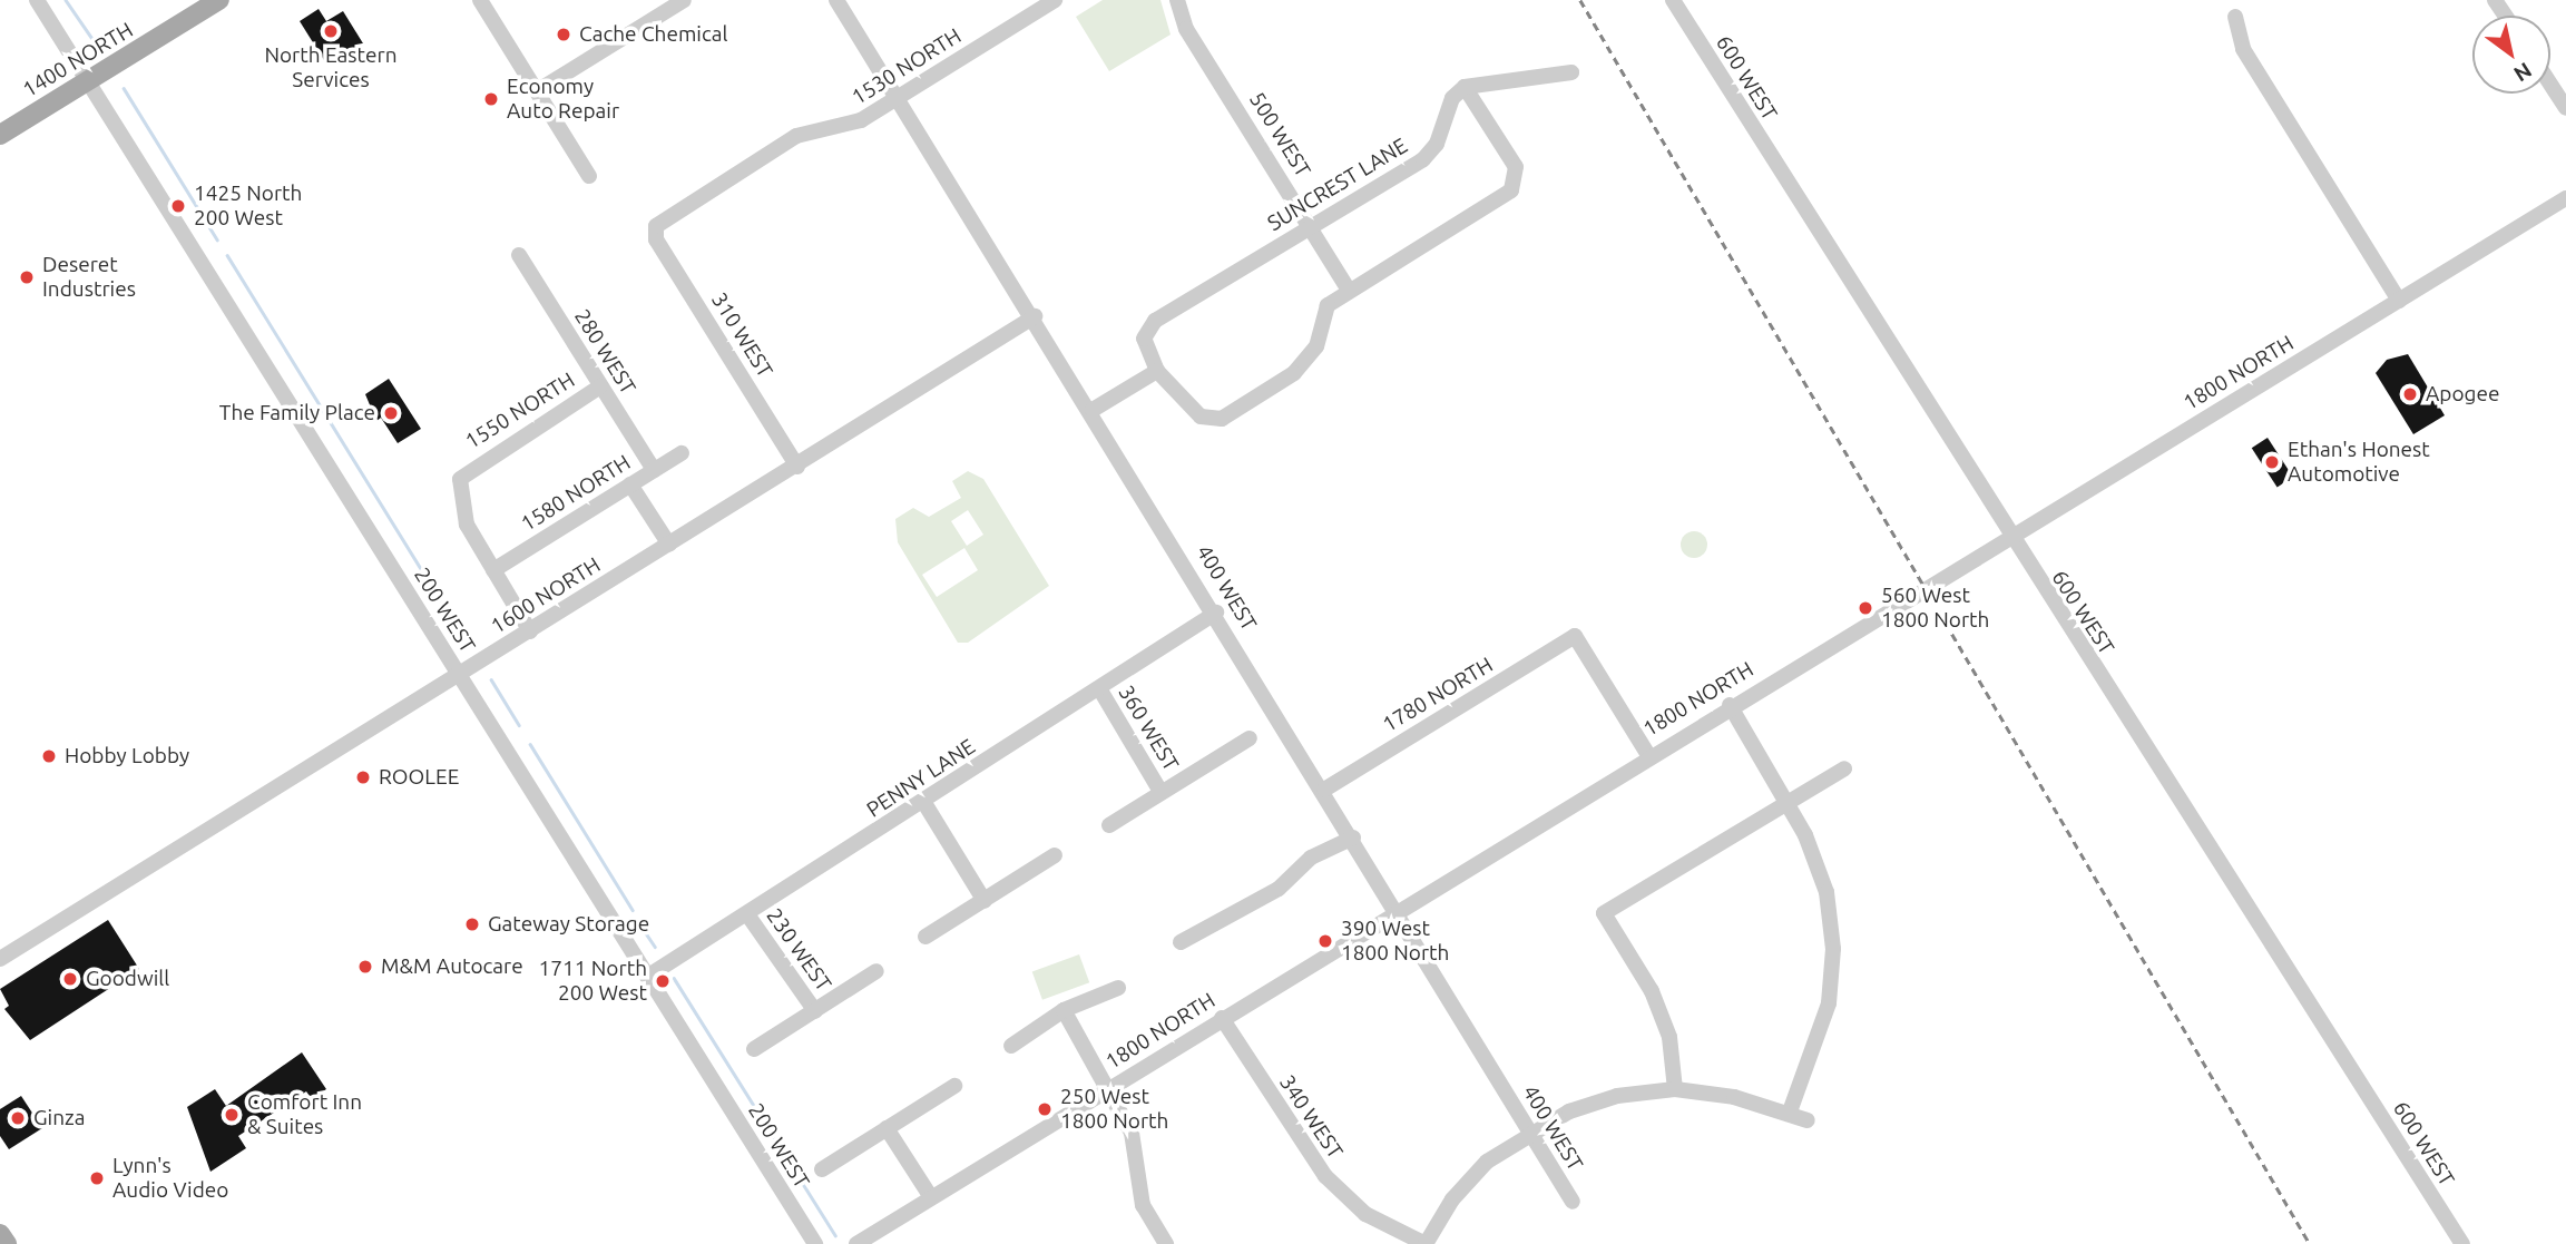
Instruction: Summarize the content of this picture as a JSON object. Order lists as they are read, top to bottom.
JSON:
{
  "streets": {
    "main road": ["1400 NORTH"],
    "street": [
      "1530 NORTH",
      "600 WEST",
      "500 WEST",
      "SUNCREST LANE",
      "310 WEST",
      "280 WEST",
      "1800 NORTH",
      "1550 NORTH",
      "1580 NORTH",
      "400 WEST",
      "1600 NORTH",
      "200 WEST",
      "1780 NORTH",
      "360 WEST",
      "PENNY LANE",
      "230 WEST",
      "340 WEST"
    ]
  },
  "crossings": [
    ["1400 NORTH", "200 WEST"],
    ["1530 NORTH", "310 WEST"],
    ["1530 NORTH", "400 WEST"],
    ["600 WEST", "1800 NORTH"],
    ["500 WEST", "SUNCREST LANE"],
    ["310 WEST", "1600 NORTH"],
    ["280 WEST", "1550 NORTH"],
    ["280 WEST", "1580 NORTH"],
    ["1800 NORTH", "400 WEST"],
    ["1800 NORTH", "1780 NORTH"],
    ["1800 NORTH", "340 WEST"],
    ["1550 NORTH", "1580 NORTH"],
    ["400 WEST", "1600 NORTH"],
    ["400 WEST", "1780 NORTH"],
    ["400 WEST", "PENNY LANE"],
    ["1600 NORTH", "200 WEST"],
    ["200 WEST", "PENNY LANE"],
    ["360 WEST", "PENNY LANE"],
    ["PENNY LANE", "230 WEST"]
  ],
  "places": [
    "North Eastern Services",
    "Cache Chemical",
    "Economy Auto Repair",
    "1425 North 200 West",
    "Deseret Industries",
    "Apogee",
    "The Family Place",
    "Ethan's Honest Automotive",
    "560 West 1800 North",
    "Hobby Lobby",
    "ROOLEE",
    "Gateway Storage",
    "390 West 1800 North",
    "M&M Autocare",
    "Goodwill",
    "1711 North 200 West",
    "250 West 1800 North",
    "Comfort Inn & Suites",
    "Ginza",
    "Lynn's Audio Video"
  ],
  "north": "bottom right"
}
